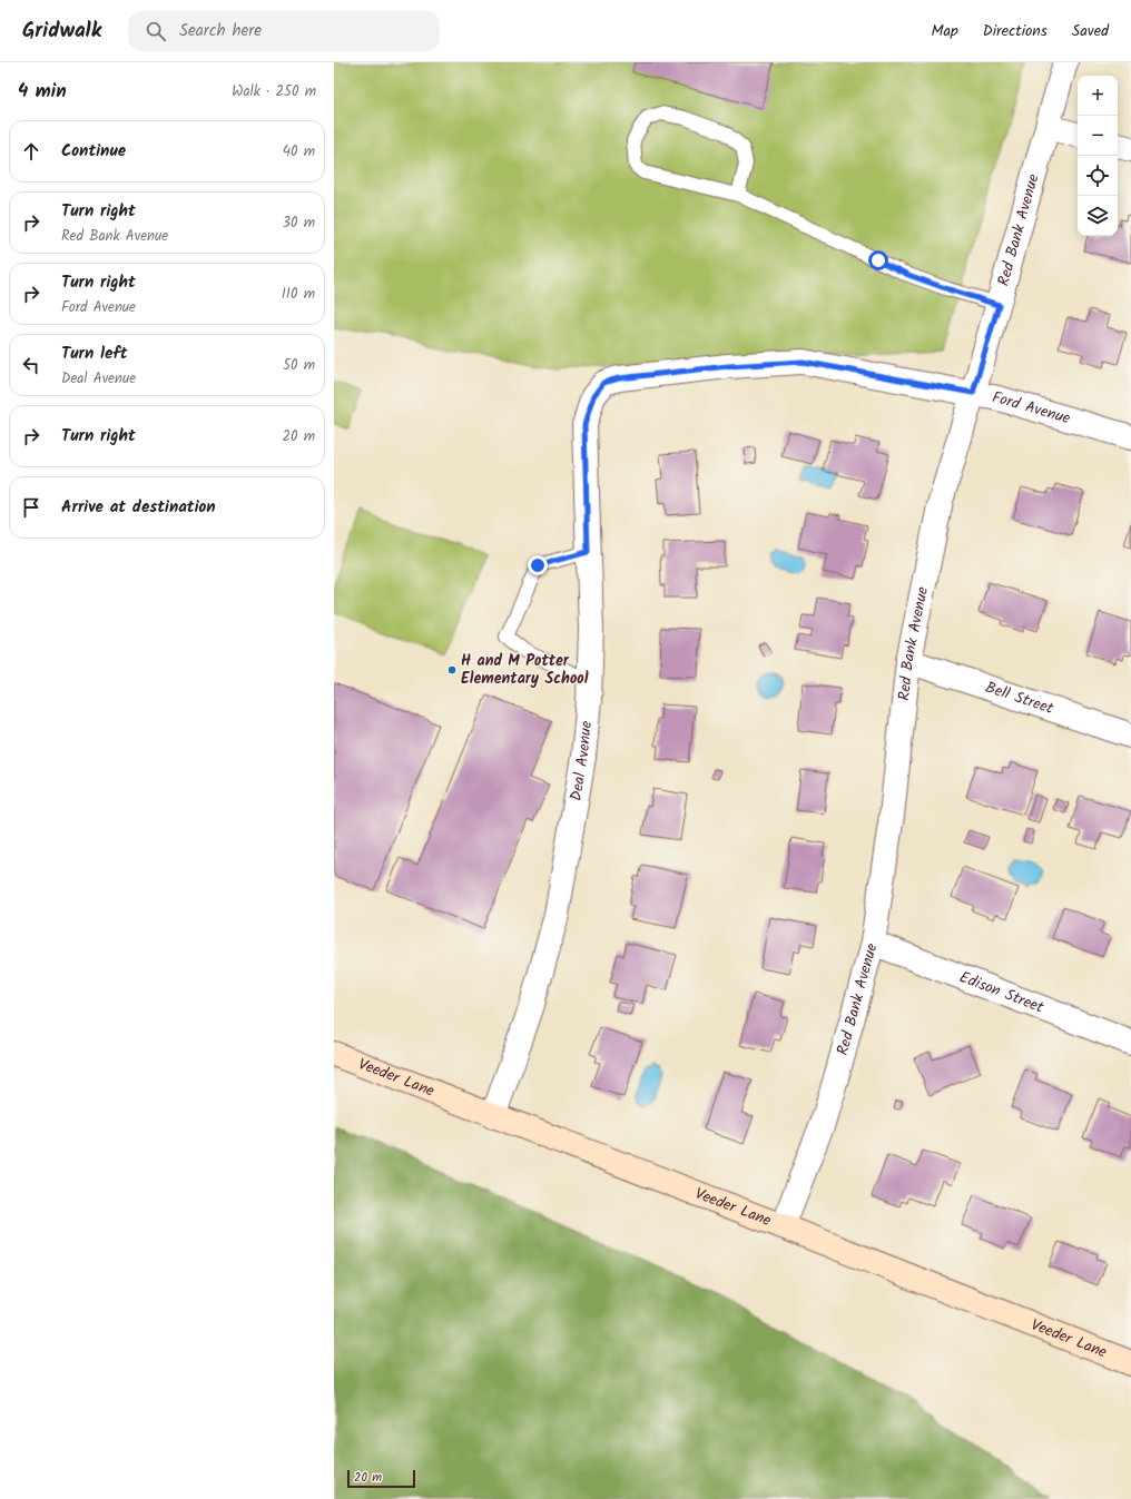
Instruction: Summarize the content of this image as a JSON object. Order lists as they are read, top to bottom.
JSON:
{
  "streets": {
    "street": [
      "Red Bank Avenue",
      "Ford Avenue",
      "Bell Street",
      "Deal Avenue",
      "Edison Street",
      "Veeder Lane"
    ]
  },
  "crossings": [
    ["Red Bank Avenue", "Ford Avenue"],
    ["Red Bank Avenue", "Bell Street"],
    ["Red Bank Avenue", "Edison Street"],
    ["Red Bank Avenue", "Veeder Lane"],
    ["Ford Avenue", "Deal Avenue"],
    ["Deal Avenue", "Veeder Lane"]
  ],
  "places": ["H and M Potter Elementary School"],
  "scale_bar": "20 m",
  "page": {
    "header": "Gridwalk",
    "search": "Search here",
    "nav": ["Map", "Directions", "Saved"],
    "heading": ["4 min", "Walk · 250 m"],
    "map_buttons": ["+", "−"],
    "list": [
      ["Continue", "40 m"],
      ["Turn right", "Red Bank Avenue", "30 m"],
      ["Turn right", "Ford Avenue", "110 m"],
      ["Turn left", "Deal Avenue", "50 m"],
      ["Turn right", "20 m"],
      "Arrive at destination"
    ],
    "scale": "20 m"
  }
}
